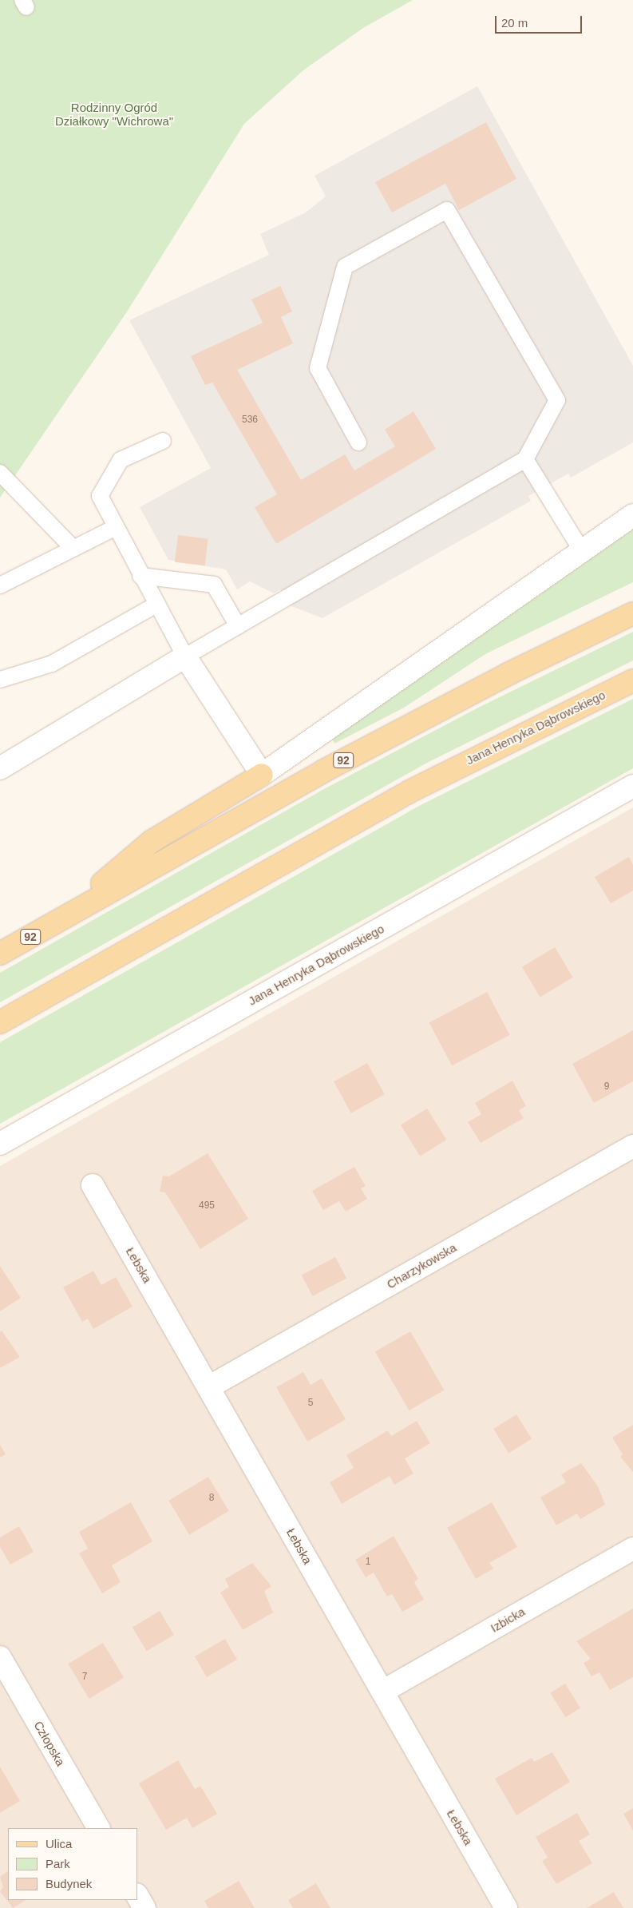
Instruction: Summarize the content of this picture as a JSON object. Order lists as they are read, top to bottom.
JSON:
{
  "streets": {
    "main road": ["Jana Henryka Dąbrowskiego", "92"],
    "street": [
      "Łebska",
      "Charzykowska",
      "Izbicka",
      "Człopska"
    ]
  },
  "crossings": [
    ["Łebska", "Charzykowska"],
    ["Łebska", "Izbicka"]
  ],
  "parks": ["Rodzinny Ogród Działkowy \"Wichrowa\""],
  "house_numbers": [
    "536",
    "9",
    "495",
    "5",
    "8",
    "1",
    "7"
  ],
  "legend": ["Ulica", "Park", "Budynek"],
  "scale_bar": "20 m"
}
